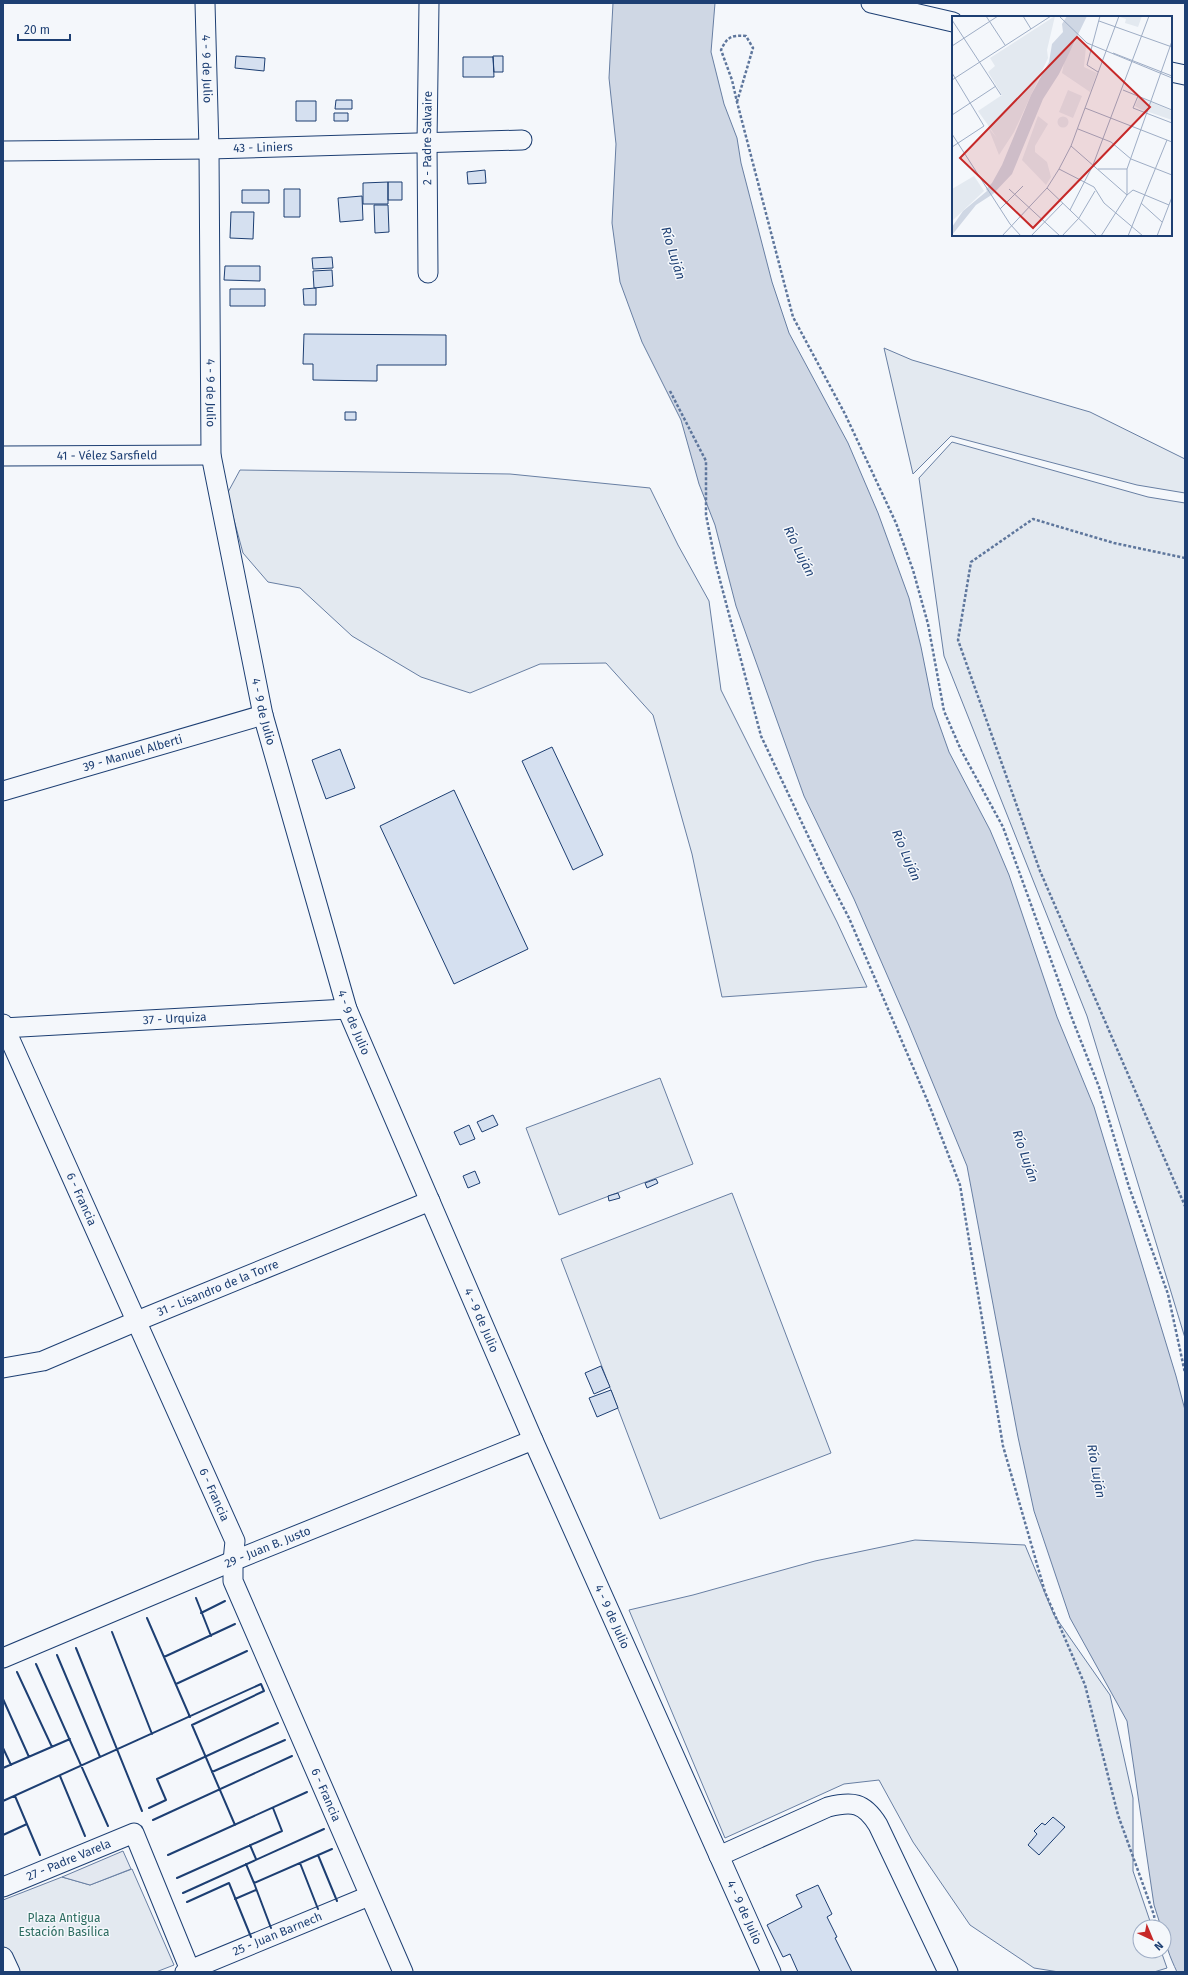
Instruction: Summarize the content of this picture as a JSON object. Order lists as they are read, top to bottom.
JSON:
{
  "streets": {
    "street": [
      "4 - 9 de Julio",
      "2 - Padre Salvaire",
      "43 - Liniers",
      "41 - Vélez Sarsfield",
      "39 - Manuel Alberti",
      "37 - Urquiza",
      "6 - Francia",
      "31 - Lisandro de la Torre",
      "29 - Juan B. Justo",
      "27 - Padre Varela",
      "25 - Juan Barnech"
    ]
  },
  "crossings": [
    ["4 - 9 de Julio", "43 - Liniers"],
    ["4 - 9 de Julio", "41 - Vélez Sarsfield"],
    ["4 - 9 de Julio", "39 - Manuel Alberti"],
    ["4 - 9 de Julio", "37 - Urquiza"],
    ["4 - 9 de Julio", "31 - Lisandro de la Torre"],
    ["4 - 9 de Julio", "29 - Juan B. Justo"],
    ["2 - Padre Salvaire", "43 - Liniers"],
    ["37 - Urquiza", "6 - Francia"],
    ["6 - Francia", "31 - Lisandro de la Torre"],
    ["6 - Francia", "29 - Juan B. Justo"],
    ["6 - Francia", "25 - Juan Barnech"],
    ["27 - Padre Varela", "25 - Juan Barnech"]
  ],
  "water": ["Río Luján"],
  "parks": ["Plaza Antigua Estación Basílica"],
  "scale_bar": "20 m",
  "north": "bottom right"
}
